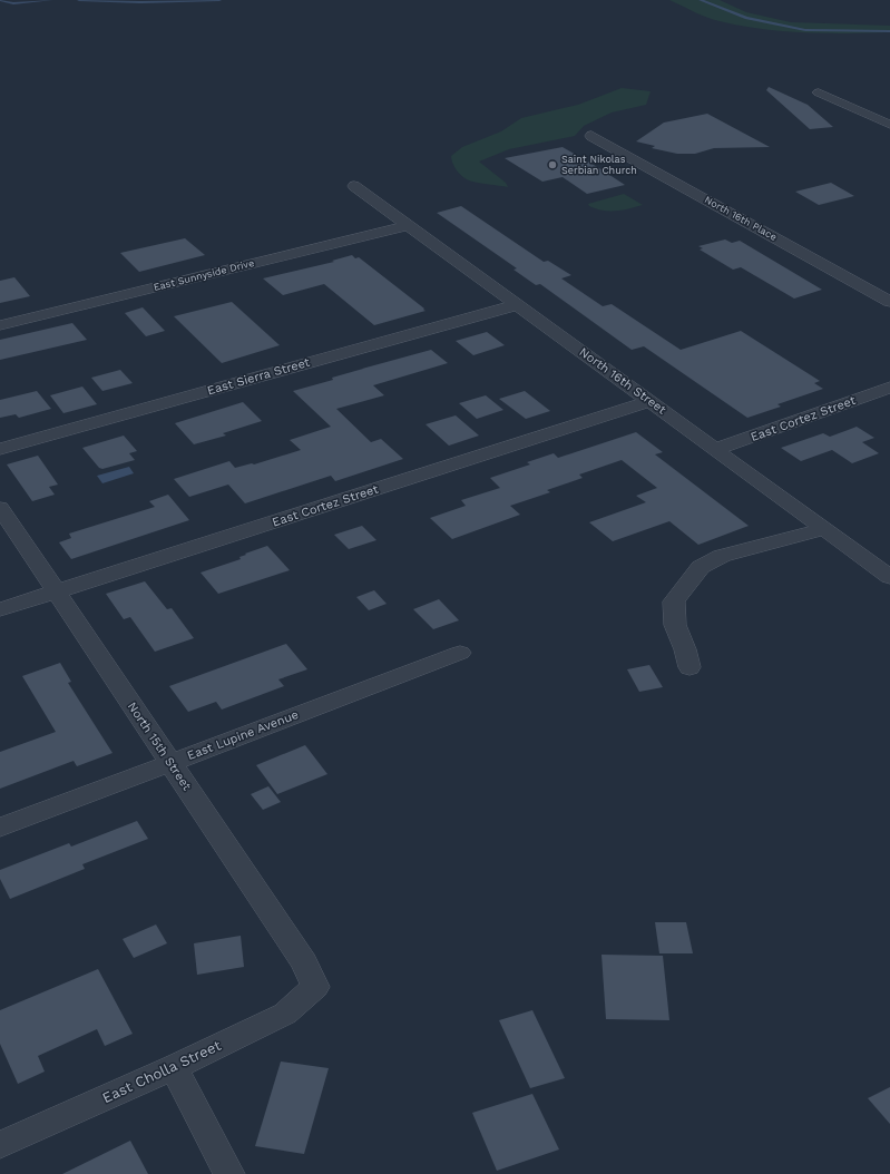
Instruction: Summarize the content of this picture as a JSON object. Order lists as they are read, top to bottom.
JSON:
{
  "streets": {
    "street": [
      "North 16th Place",
      "East Sunnyside Drive",
      "East Sierra Street",
      "North 16th Street",
      "East Cortez Street",
      "East Lupine Avenue",
      "North 15th Street",
      "East Cholla Street"
    ]
  },
  "crossings": [
    ["East Sunnyside Drive", "North 16th Street"],
    ["East Sierra Street", "North 16th Street"],
    ["North 16th Street", "East Cortez Street"],
    ["East Cortez Street", "North 15th Street"],
    ["East Lupine Avenue", "North 15th Street"],
    ["North 15th Street", "East Cholla Street"]
  ],
  "places": ["Saint Nikolas Serbian Church"]
}
